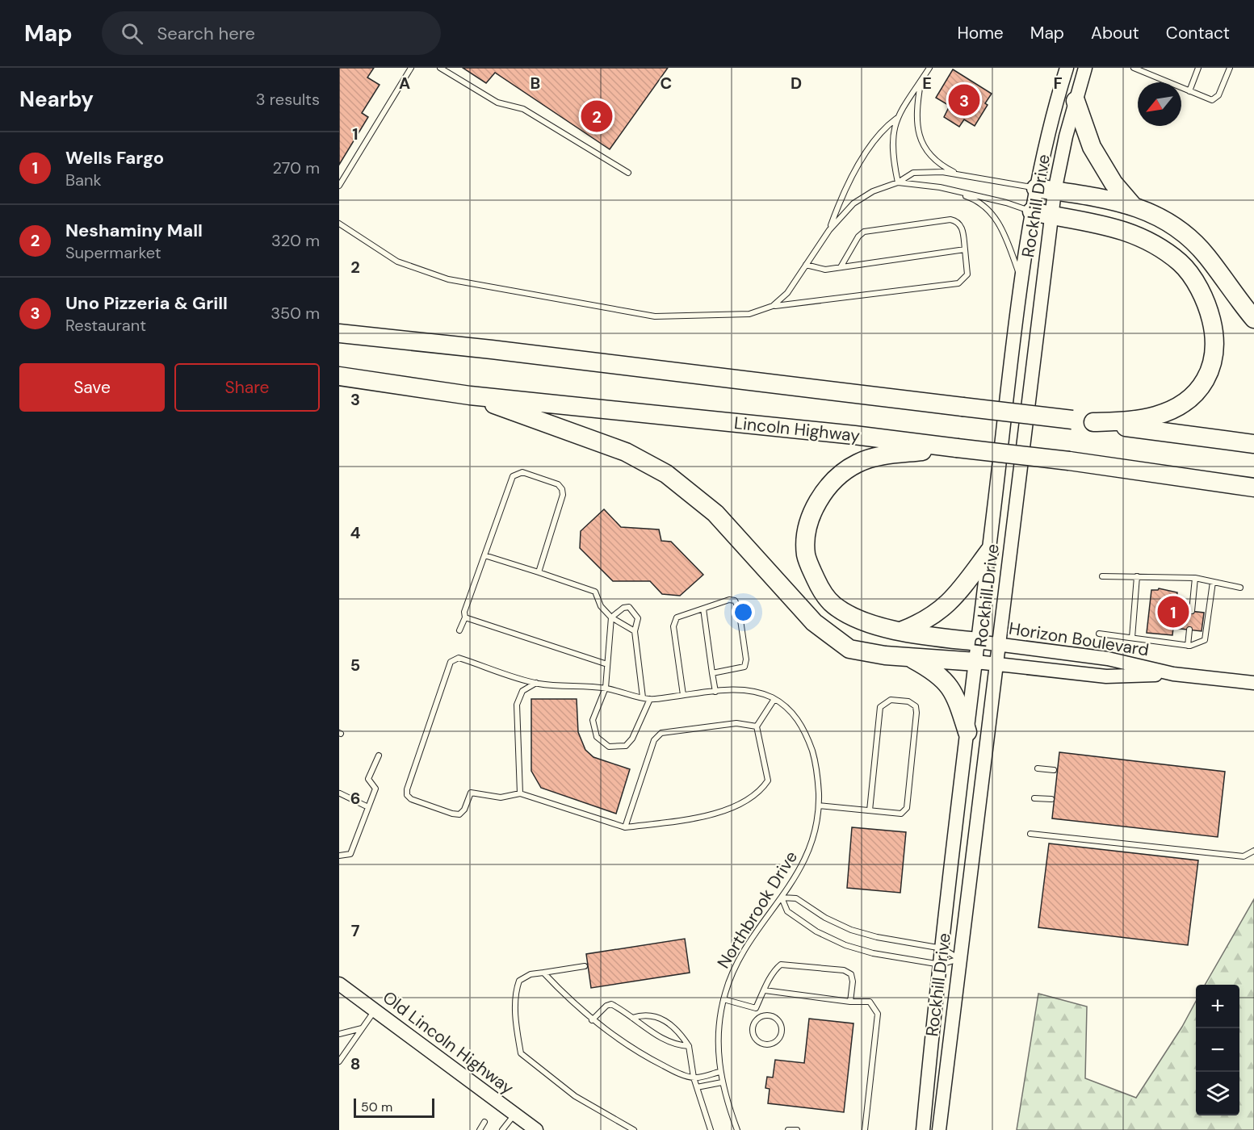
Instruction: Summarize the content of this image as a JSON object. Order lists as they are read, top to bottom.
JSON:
{
  "streets": {
    "highway": ["Lincoln Highway"],
    "main road": ["Rockhill Drive", "Horizon Boulevard", "Old Lincoln Highway"],
    "lane": ["Northbrook Drive"]
  },
  "crossings": [
    ["Rockhill Drive", "Horizon Boulevard"]
  ],
  "scale_bar": "50 m",
  "north": "bottom left",
  "page": {
    "header": "Map",
    "search": "Search here",
    "nav": [
      "Home",
      "Map",
      "About",
      "Contact"
    ],
    "heading": ["Nearby", "3 results"],
    "pins": ["3", "2", "1"],
    "list": [
      {
        "mark": "1",
        "name": "Wells Fargo",
        "note": "Bank",
        "value": "270 m"
      },
      {
        "mark": "2",
        "name": "Neshaminy Mall",
        "note": "Supermarket",
        "value": "320 m"
      },
      {
        "mark": "3",
        "name": "Uno Pizzeria & Grill",
        "note": "Restaurant",
        "value": "350 m"
      }
    ],
    "buttons": ["Save", "Share"],
    "map_buttons": ["+", "−"],
    "scale": "50 m"
  },
  "grid": {
    "columns": [
      "A",
      "B",
      "C",
      "D",
      "E",
      "F"
    ],
    "rows": [
      "1",
      "2",
      "3",
      "4",
      "5",
      "6",
      "7",
      "8"
    ]
  }
}
